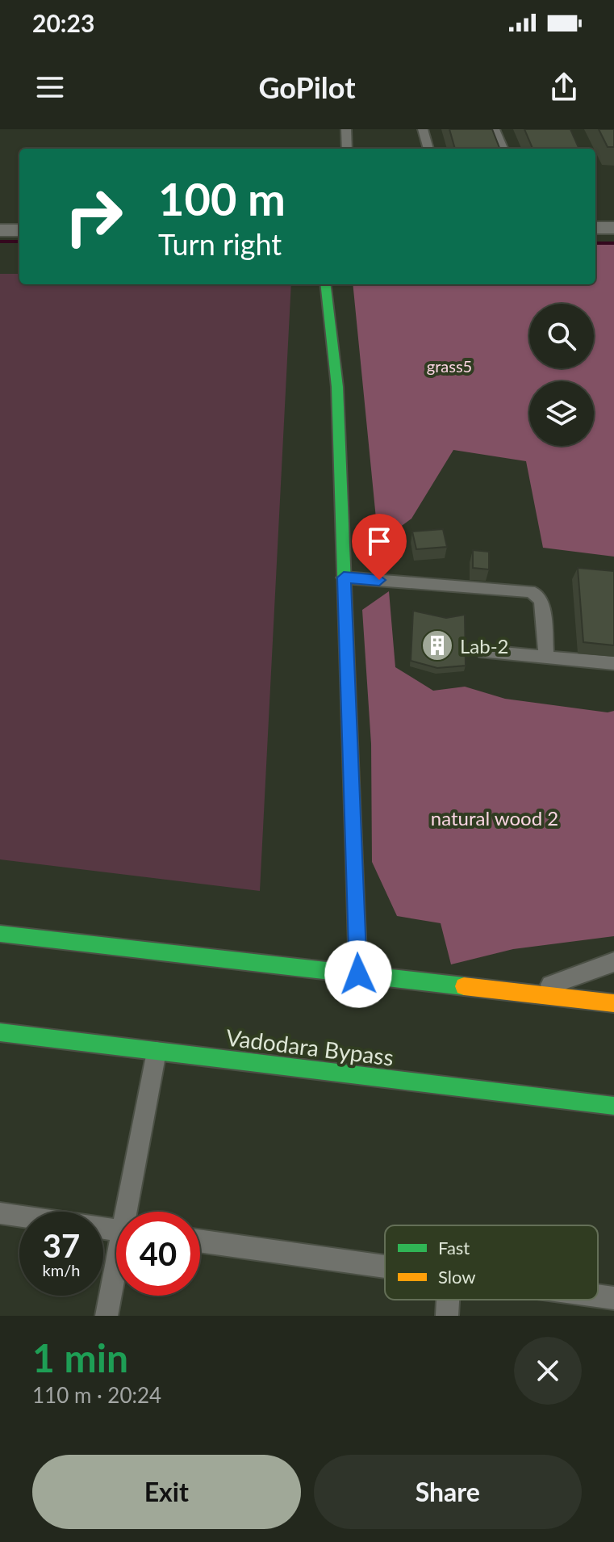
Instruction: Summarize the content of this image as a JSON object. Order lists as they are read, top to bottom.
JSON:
{
  "streets": {
    "main road": ["Vadodara Bypass"]
  },
  "parks": ["grass5", "natural wood 2"],
  "places": {
    "building": ["Lab-2"]
  },
  "legend": ["Fast", "Slow"],
  "page": {
    "status": "20:23",
    "header": "GoPilot",
    "turn": ["100 m", "Turn right"],
    "speed": "37 km/h",
    "limit": "40",
    "heading": ["1 min", "110 m · 20:24"],
    "buttons": ["Exit", "Share"]
  }
}
